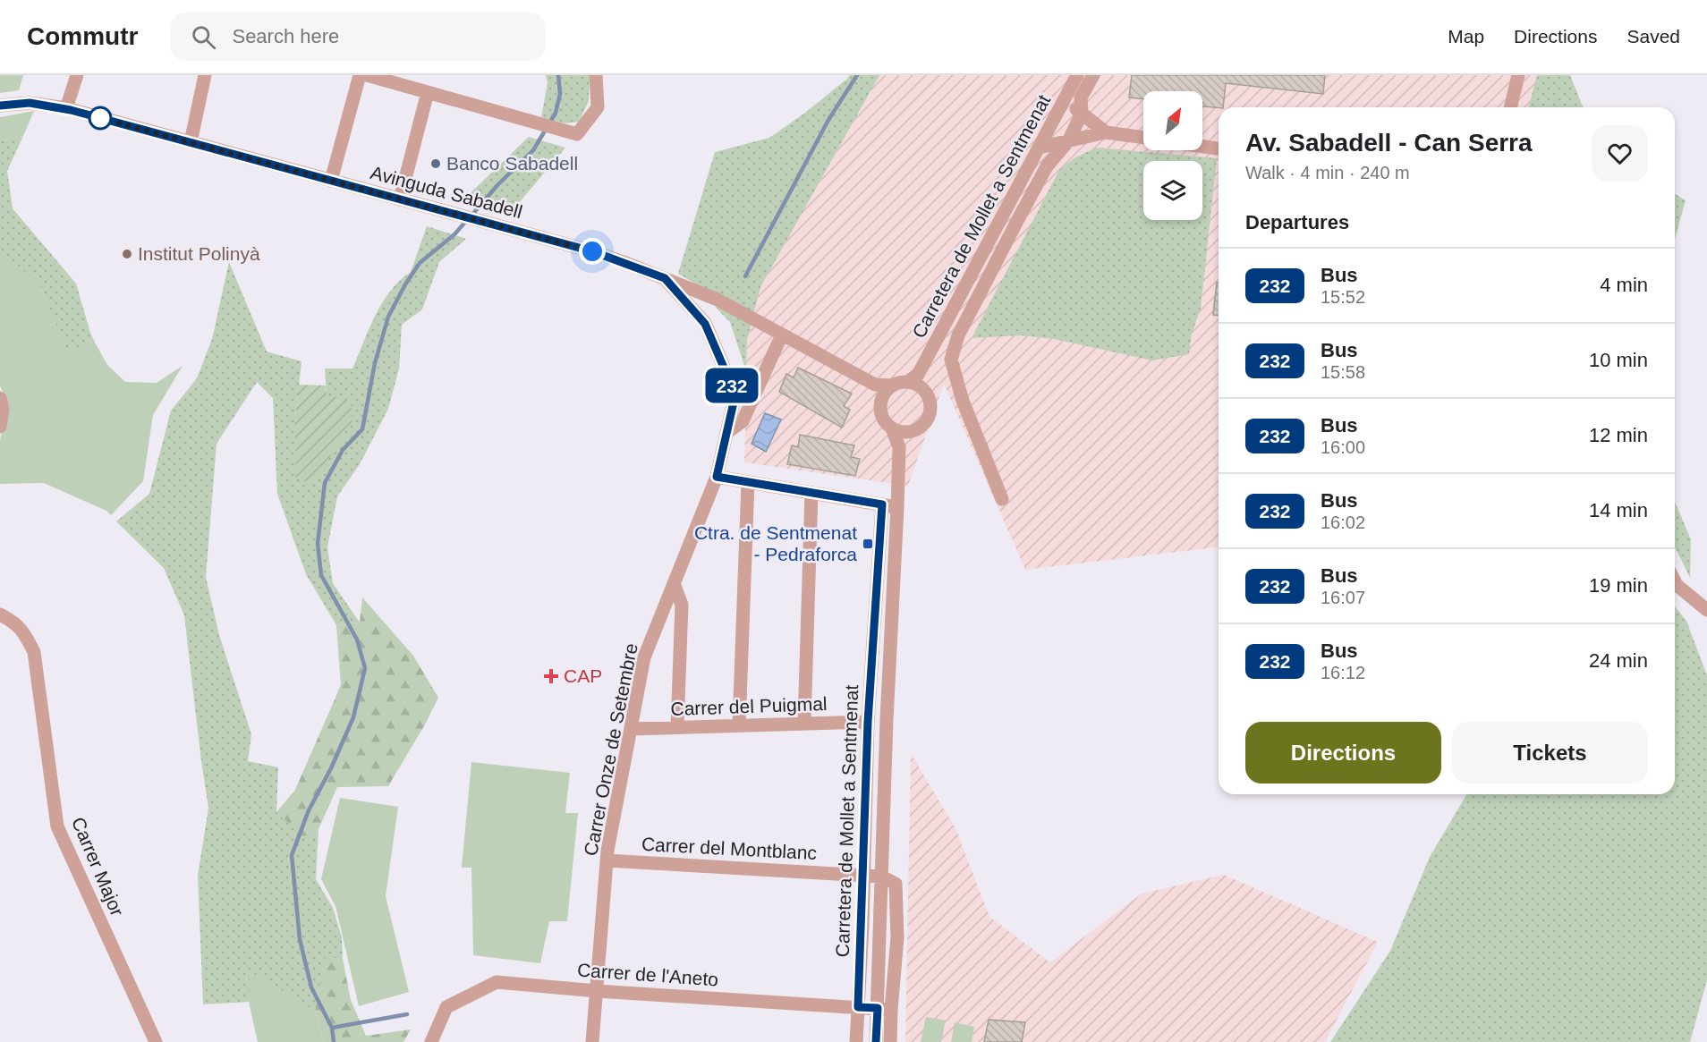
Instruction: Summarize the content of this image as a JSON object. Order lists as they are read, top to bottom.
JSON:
{
  "streets": {
    "street": [
      "Avinguda Sabadell",
      "Carretera de Mollet a Sentmenat",
      "Carrer del Puigmal",
      "Carrer Onze de Setembre",
      "Carrer del Montblanc",
      "Carrer Major",
      "Carrer de l'Aneto"
    ]
  },
  "crossings": [
    ["Avinguda Sabadell", "Carrer Onze de Setembre"],
    ["Carretera de Mollet a Sentmenat", "Carrer del Puigmal"],
    ["Carretera de Mollet a Sentmenat", "Carrer del Montblanc"],
    ["Carretera de Mollet a Sentmenat", "Carrer de l'Aneto"],
    ["Carrer del Puigmal", "Carrer Onze de Setembre"],
    ["Carrer Onze de Setembre", "Carrer del Montblanc"],
    ["Carrer Onze de Setembre", "Carrer de l'Aneto"]
  ],
  "places": {
    "other": ["Banco Sabadell", "Institut Polinyà"],
    "transit": ["Ctra. de Sentmenat - Pedraforca"],
    "health": ["CAP"]
  },
  "lines": ["bus line 232"],
  "north": "top right",
  "page": {
    "header": "Commutr",
    "search": "Search here",
    "nav": ["Map", "Directions", "Saved"],
    "on_map": "232",
    "heading": [
      ["Av. Sabadell - Can Serra", "Walk · 4 min · 240 m"],
      "Departures"
    ],
    "list": [
      {
        "mark": "232",
        "name": "Bus",
        "note": "15:52",
        "value": "4 min"
      },
      {
        "mark": "232",
        "name": "Bus",
        "note": "15:58",
        "value": "10 min"
      },
      {
        "mark": "232",
        "name": "Bus",
        "note": "16:00",
        "value": "12 min"
      },
      {
        "mark": "232",
        "name": "Bus",
        "note": "16:02",
        "value": "14 min"
      },
      {
        "mark": "232",
        "name": "Bus",
        "note": "16:07",
        "value": "19 min"
      },
      {
        "mark": "232",
        "name": "Bus",
        "note": "16:12",
        "value": "24 min"
      }
    ],
    "buttons": ["Directions", "Tickets"]
  }
}
